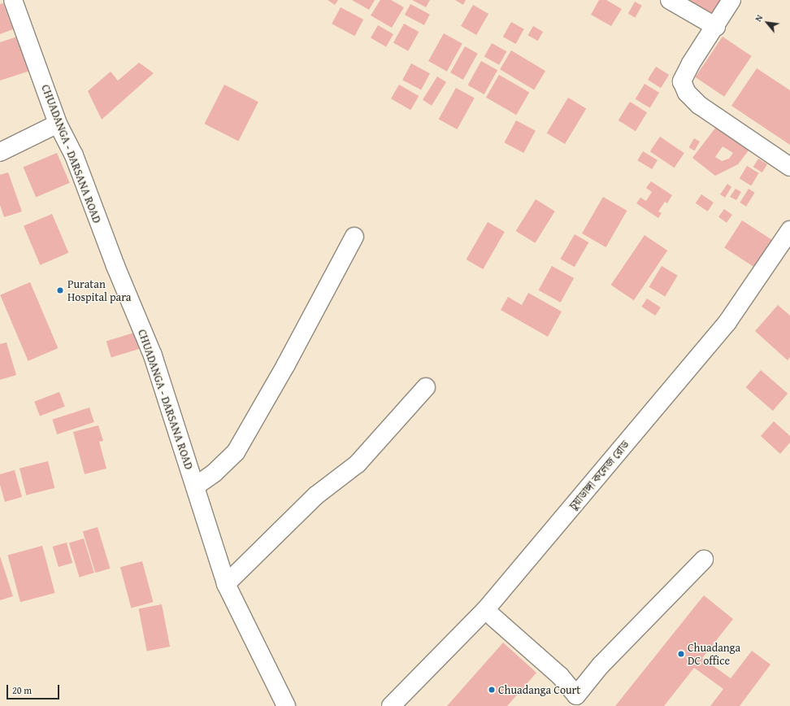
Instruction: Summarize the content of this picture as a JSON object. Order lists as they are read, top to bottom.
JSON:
{
  "streets": {
    "street": ["CHUADANGA - DARSANA ROAD", "চুয়াডাঙ্গা কলেজ রোড"]
  },
  "places": ["Puratan Hospital para", "Chuadanga DC office", "Chuadanga Court"],
  "scale_bar": "20 m",
  "north": "top left"
}
